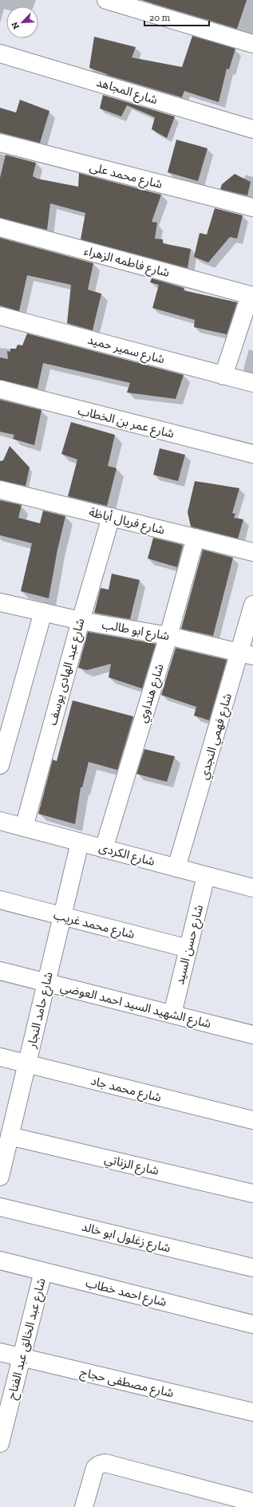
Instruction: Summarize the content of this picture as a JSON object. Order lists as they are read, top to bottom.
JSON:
{
  "streets": {
    "street": [
      "شارع المجاهد",
      "شارع محمد على",
      "شارع فاطمه الزهراء",
      "شارع سمير حميد",
      "شارع عمر بن الخطاب",
      "شارع فريال أباظة",
      "شارع ابو طالب",
      "شارع عبد الهادى يوسف",
      "شارع هنداوي",
      "شارع فهمي النجدي",
      "شارع الكردى",
      "شارع محمد غريب",
      "شارع حسن السيد",
      "شارع الشهيد السيد احمد العوضي",
      "شارع حامد النجار",
      "شارع محمد جاد",
      "شارع الزناتي",
      "شارع زغلول ابو خالد",
      "شارع احمد خطاب",
      "شارع عبد الخالق عبد الفتاح",
      "شارع مصطفى حجاج"
    ]
  },
  "crossings": [
    ["شارع فريال أباظة", "شارع عبد الهادى يوسف"],
    ["شارع فريال أباظة", "شارع هنداوي"],
    ["شارع ابو طالب", "شارع عبد الهادى يوسف"],
    ["شارع ابو طالب", "شارع هنداوي"],
    ["شارع ابو طالب", "شارع فهمي النجدي"],
    ["شارع عبد الهادى يوسف", "شارع الكردى"],
    ["شارع هنداوي", "شارع الكردى"],
    ["شارع فهمي النجدي", "شارع الكردى"],
    ["شارع الكردى", "شارع حسن السيد"],
    ["شارع الكردى", "شارع حامد النجار"],
    ["شارع محمد غريب", "شارع حسن السيد"],
    ["شارع محمد غريب", "شارع حامد النجار"],
    ["شارع حسن السيد", "شارع الشهيد السيد احمد العوضي"],
    ["شارع الشهيد السيد احمد العوضي", "شارع حامد النجار"],
    ["شارع حامد النجار", "شارع محمد جاد"],
    ["شارع حامد النجار", "شارع الزناتي"],
    ["شارع احمد خطاب", "شارع عبد الخالق عبد الفتاح"],
    ["شارع عبد الخالق عبد الفتاح", "شارع مصطفى حجاج"]
  ],
  "scale_bar": "20 m",
  "north": "bottom left"
}
